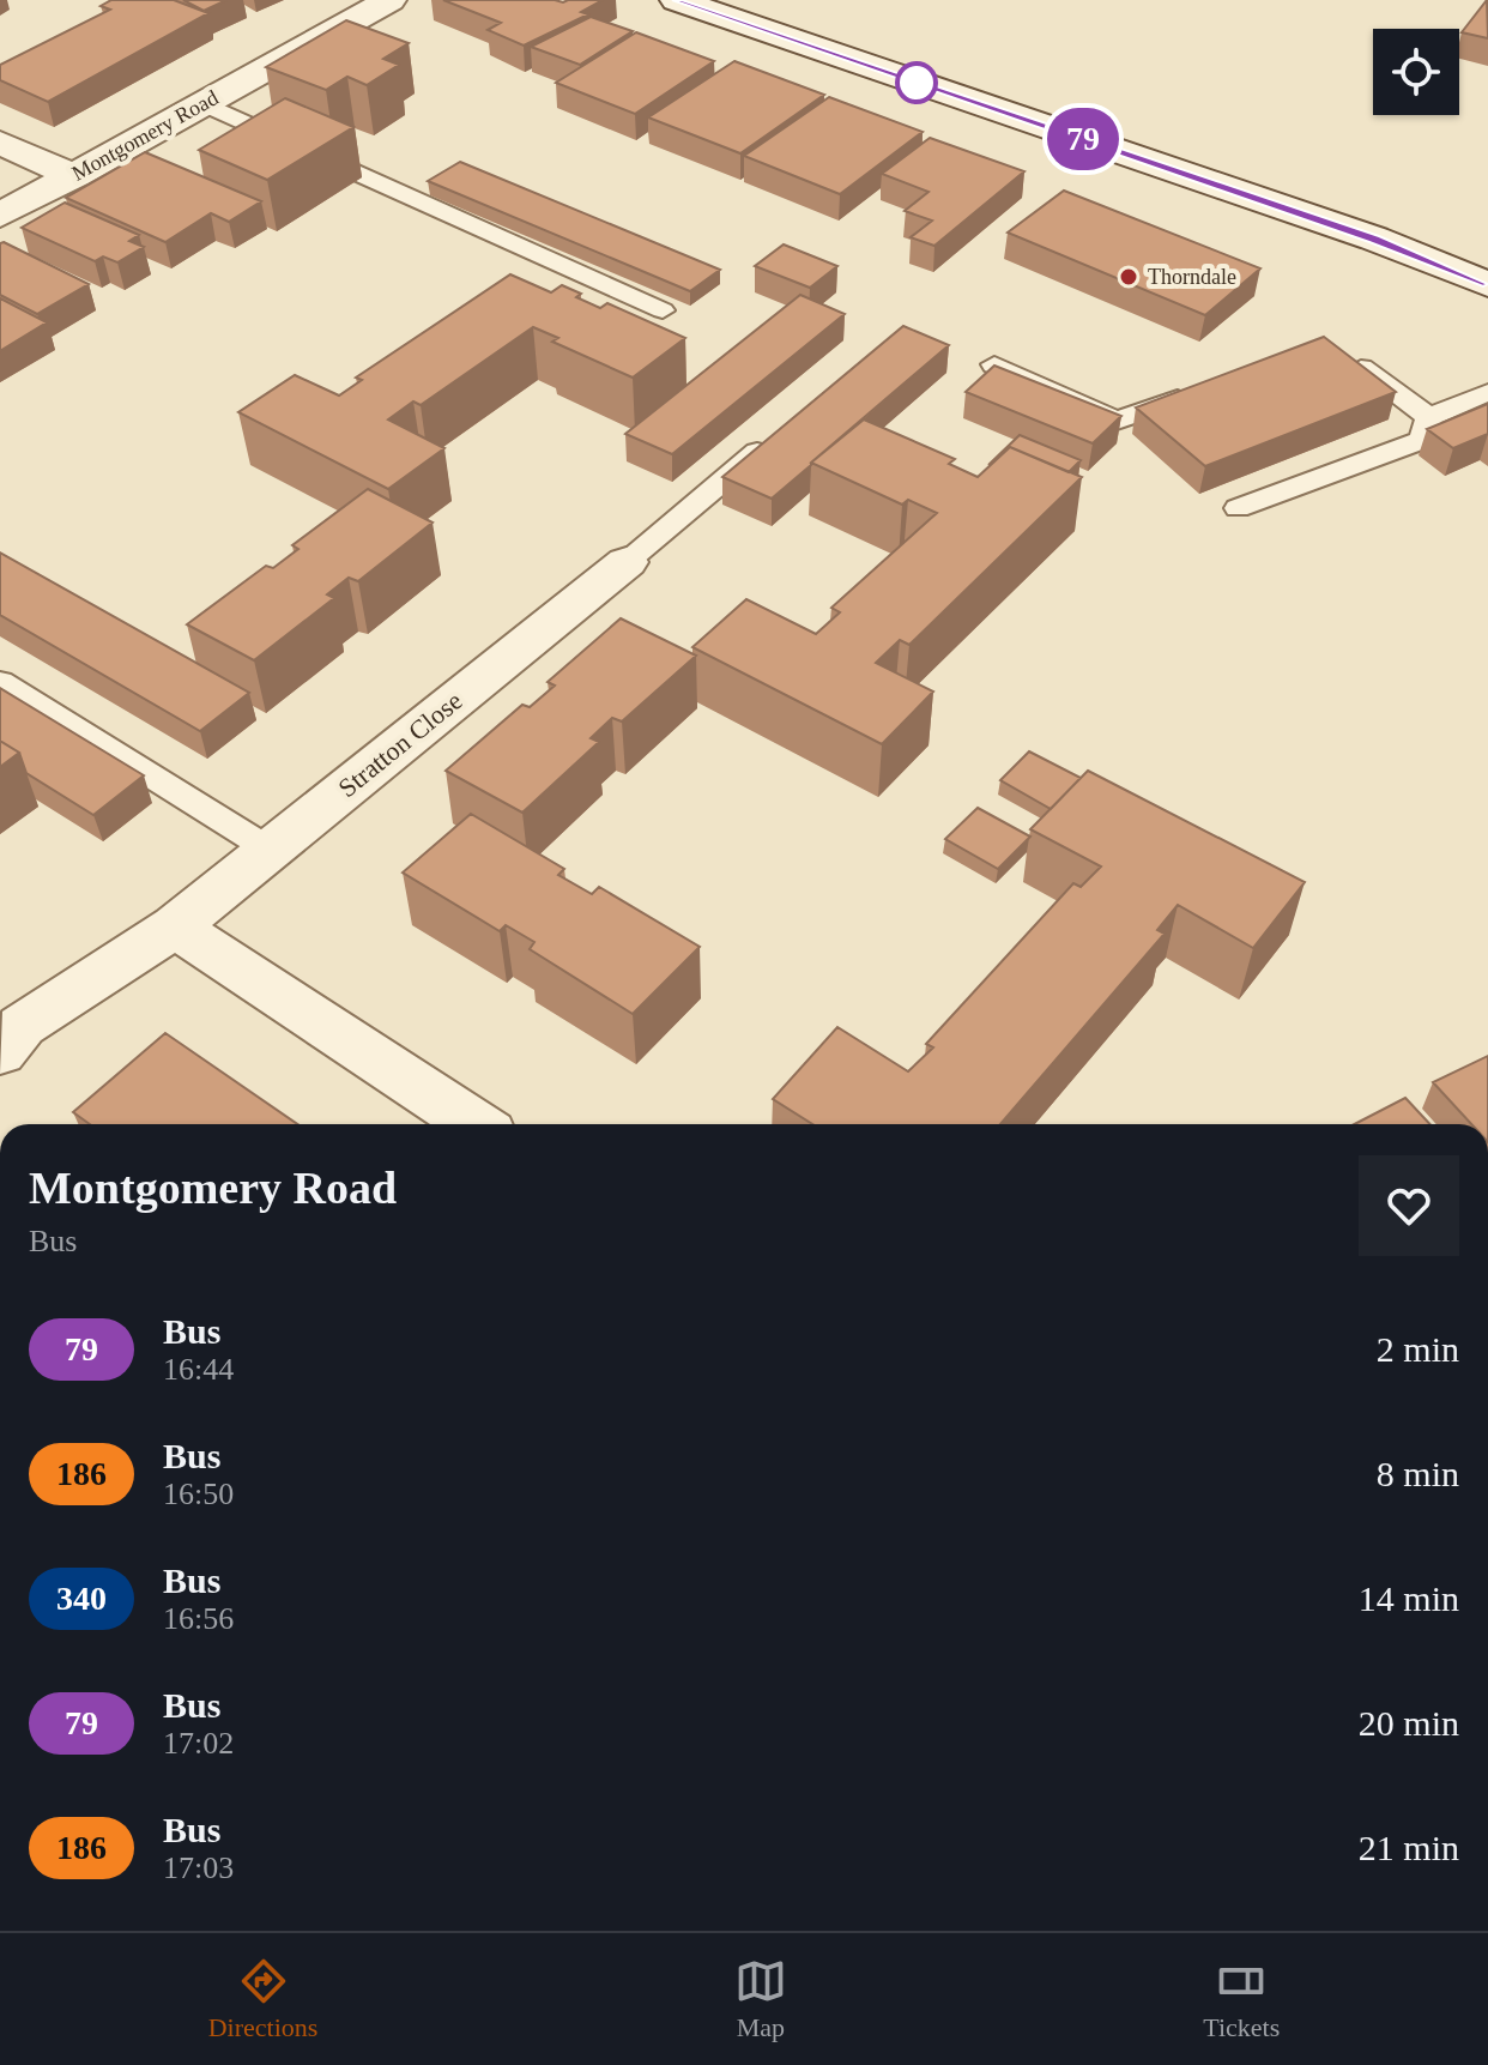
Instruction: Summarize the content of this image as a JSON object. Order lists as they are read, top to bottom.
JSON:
{
  "streets": {
    "street": ["Montgomery Road", "Stratton Close"]
  },
  "places": ["Thorndale"],
  "lines": ["bus line 79"],
  "page": {
    "on_map": "79",
    "heading": ["Montgomery Road", "Bus"],
    "list": [
      {
        "mark": "79",
        "name": "Bus",
        "note": "16:44",
        "value": "2 min"
      },
      {
        "mark": "186",
        "name": "Bus",
        "note": "16:50",
        "value": "8 min"
      },
      {
        "mark": "340",
        "name": "Bus",
        "note": "16:56",
        "value": "14 min"
      },
      {
        "mark": "79",
        "name": "Bus",
        "note": "17:02",
        "value": "20 min"
      },
      {
        "mark": "186",
        "name": "Bus",
        "note": "17:03",
        "value": "21 min"
      }
    ],
    "tabs": ["Directions", "Map", "Tickets"]
  }
}
